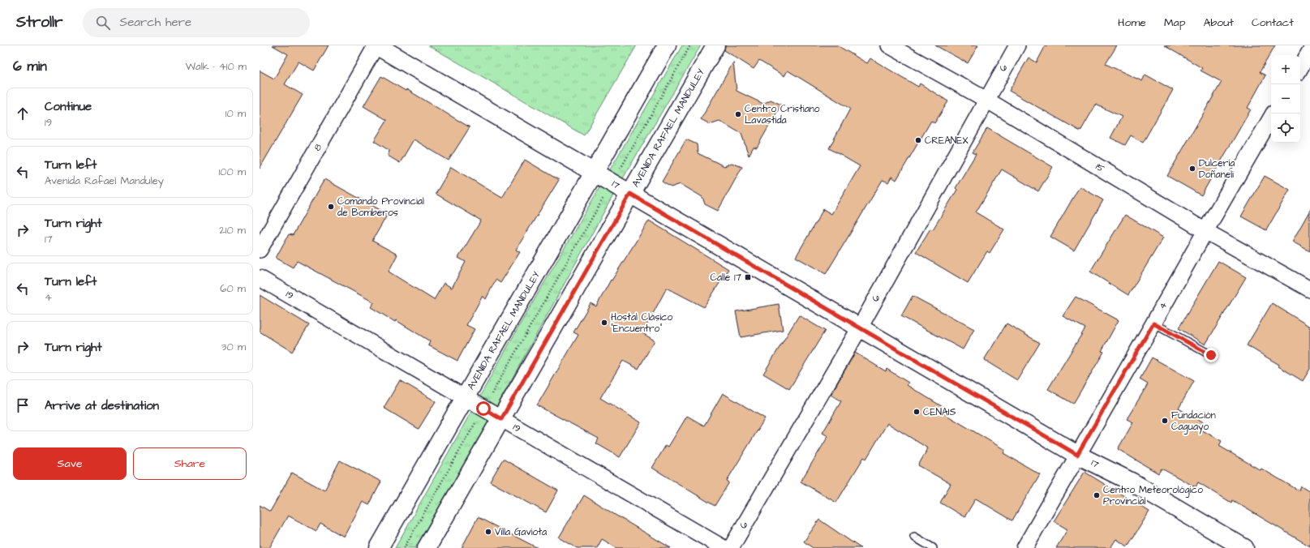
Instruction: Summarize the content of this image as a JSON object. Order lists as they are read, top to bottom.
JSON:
{
  "streets": {
    "main road": ["AVENIDA RAFAEL MANDULEY", "17"],
    "street": [
      "6",
      "8",
      "15",
      "19",
      "4"
    ]
  },
  "crossings": [
    ["6", "15"],
    ["6", "17"],
    ["AVENIDA RAFAEL MANDULEY", "17"],
    ["AVENIDA RAFAEL MANDULEY", "19"],
    ["8", "17"],
    ["15", "4"],
    ["17", "4"]
  ],
  "places": {
    "other": [
      "Centro Cristiano Lavastida",
      "CREANEX",
      "Dulcería Doñaneli",
      "Comando Provincial de Bomberos",
      "Hostal Clásico \"Encuentro\"",
      "CENAIS",
      "Fundación Caguayo",
      "Centro Meteorológico Provincial",
      "Villa Gaviota"
    ],
    "transit": ["Calle 17"]
  },
  "page": {
    "header": "Strollr",
    "search": "Search here",
    "nav": [
      "Home",
      "Map",
      "About",
      "Contact"
    ],
    "heading": ["6 min", "Walk · 410 m"],
    "map_buttons": ["+", "−"],
    "list": [
      ["Continue", "19", "10 m"],
      ["Turn left", "Avenida Rafael Manduley", "100 m"],
      ["Turn right", "17", "210 m"],
      ["Turn left", "4", "60 m"],
      ["Turn right", "30 m"],
      "Arrive at destination"
    ],
    "buttons": ["Save", "Share"]
  }
}
